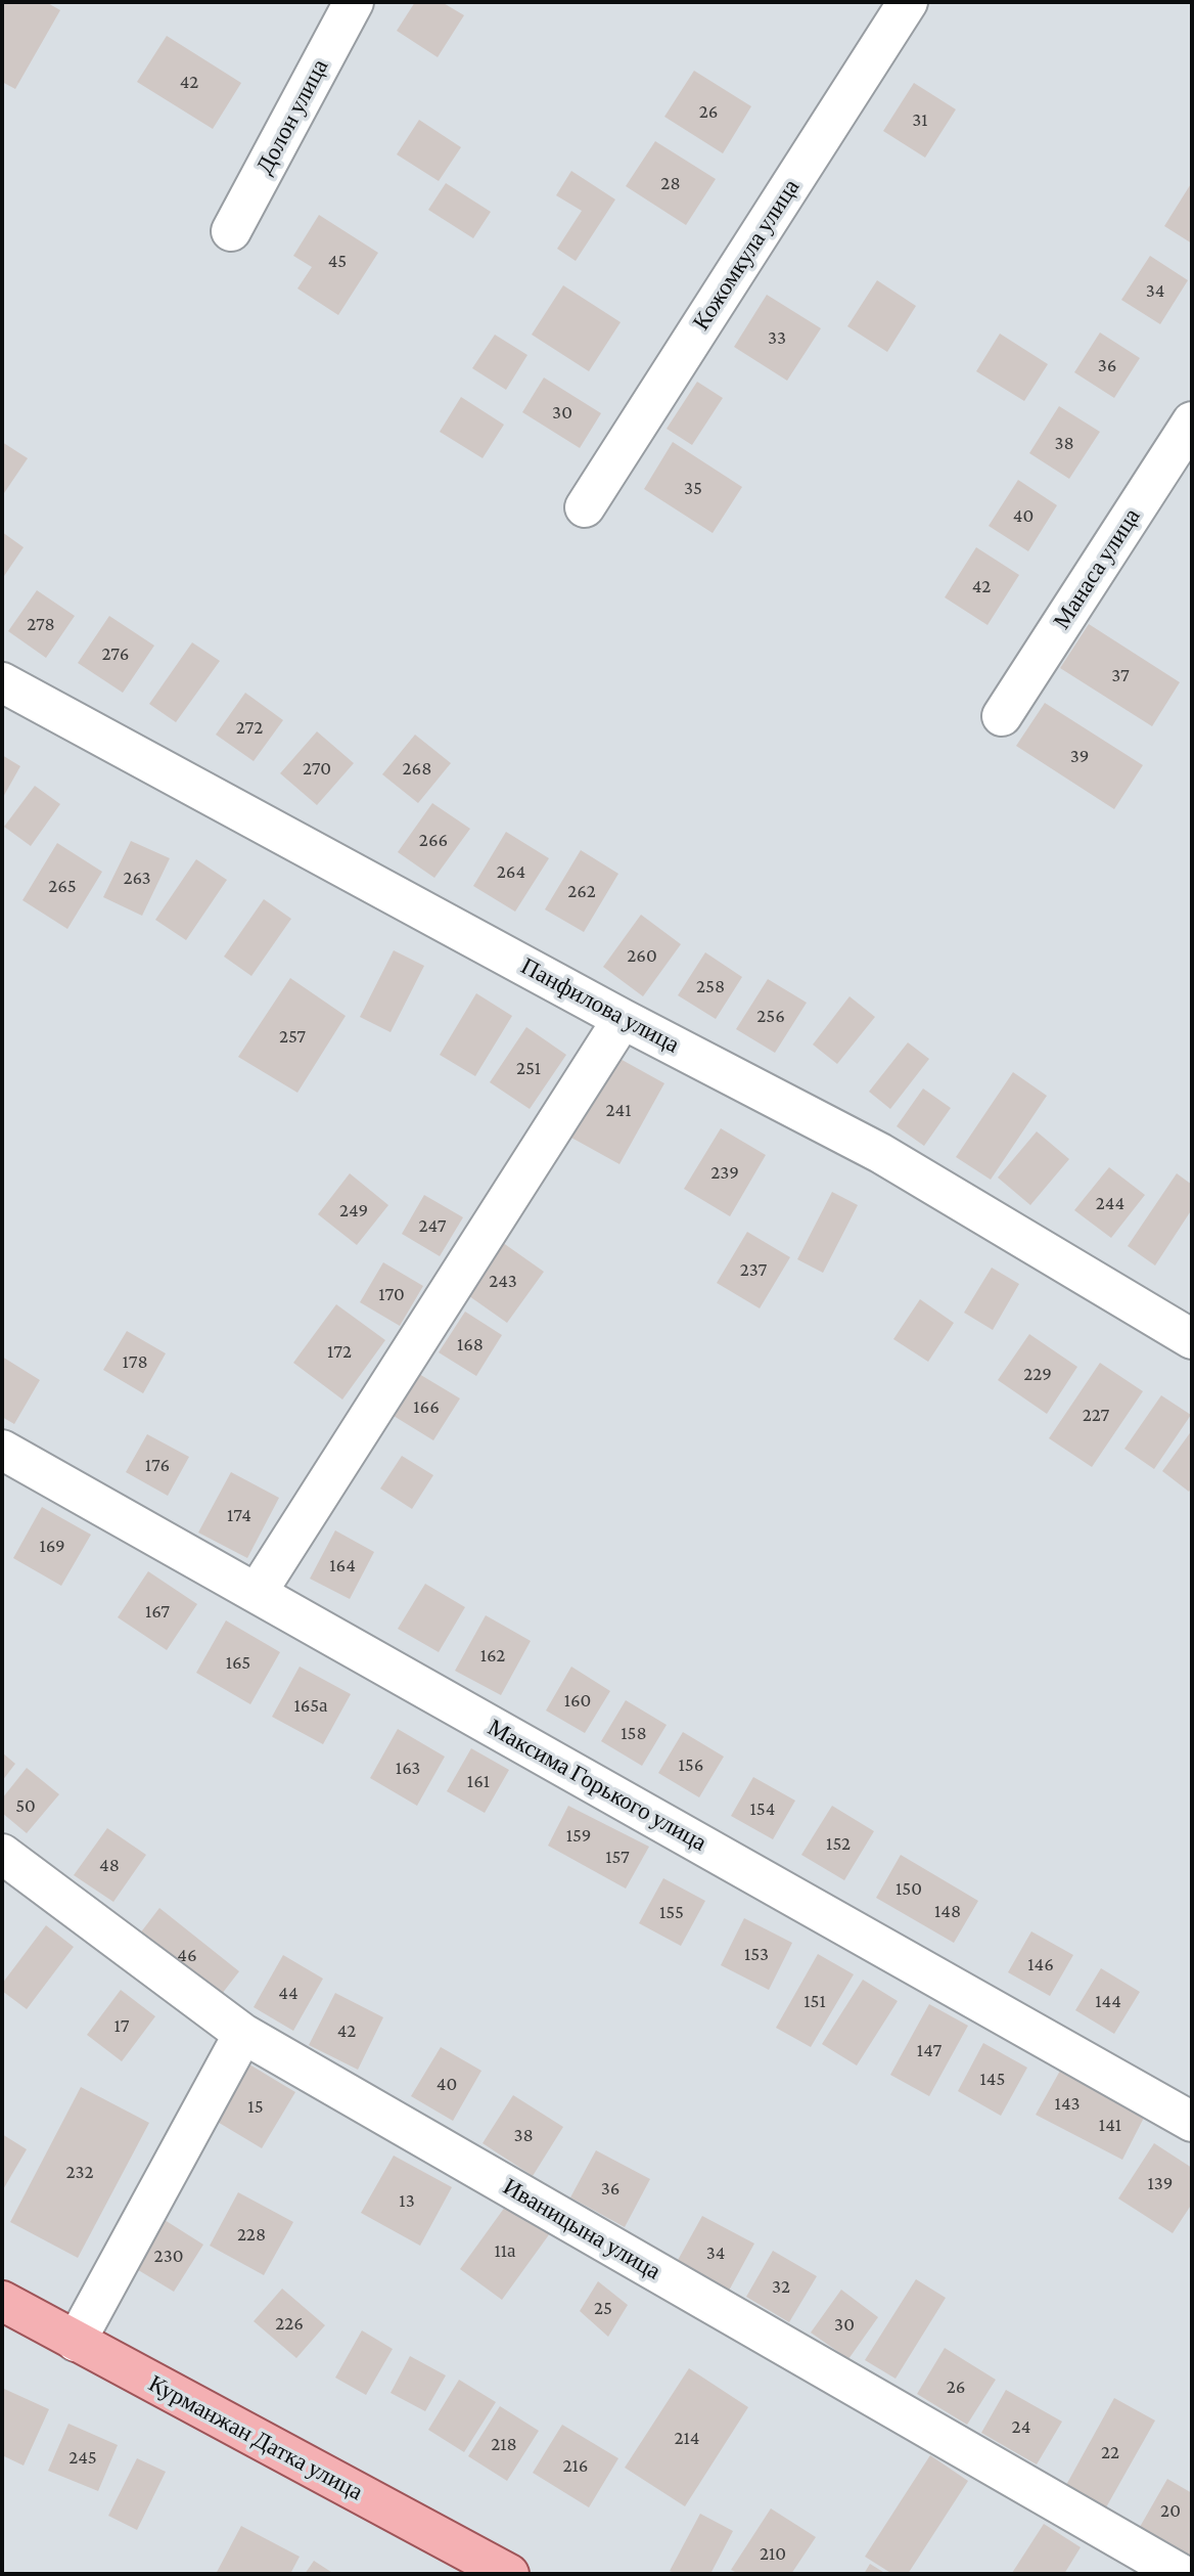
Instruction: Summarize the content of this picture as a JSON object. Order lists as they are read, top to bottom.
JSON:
{
  "streets": {
    "main road": ["Курманжан Датка улица"],
    "street": [
      "Долон улица",
      "Кожомкула улица",
      "Манаса улица",
      "Панфилова улица",
      "Максима Горького улица",
      "Иваницына улица"
    ]
  },
  "house_numbers": [
    "42",
    "26",
    "31",
    "28",
    "45",
    "34",
    "33",
    "36",
    "30",
    "38",
    "35",
    "40",
    "42",
    "278",
    "276",
    "37",
    "272",
    "39",
    "270",
    "268",
    "266",
    "264",
    "263",
    "265",
    "262",
    "260",
    "258",
    "256",
    "257",
    "251",
    "241",
    "239",
    "244",
    "249",
    "247",
    "237",
    "243",
    "170",
    "168",
    "172",
    "178",
    "229",
    "166",
    "227",
    "176",
    "174",
    "169",
    "164",
    "167",
    "162",
    "165",
    "160",
    "165а",
    "158",
    "156",
    "163",
    "161",
    "50",
    "154",
    "159",
    "152",
    "157",
    "48",
    "150",
    "148",
    "155",
    "153",
    "46",
    "146",
    "44",
    "151",
    "144",
    "17",
    "42",
    "147",
    "145",
    "40",
    "143",
    "15",
    "141",
    "38",
    "232",
    "139",
    "36",
    "13",
    "228",
    "11а",
    "34",
    "230",
    "32",
    "25",
    "226",
    "30",
    "26",
    "24",
    "214",
    "218",
    "22",
    "245",
    "216",
    "20",
    "210"
  ]
}
